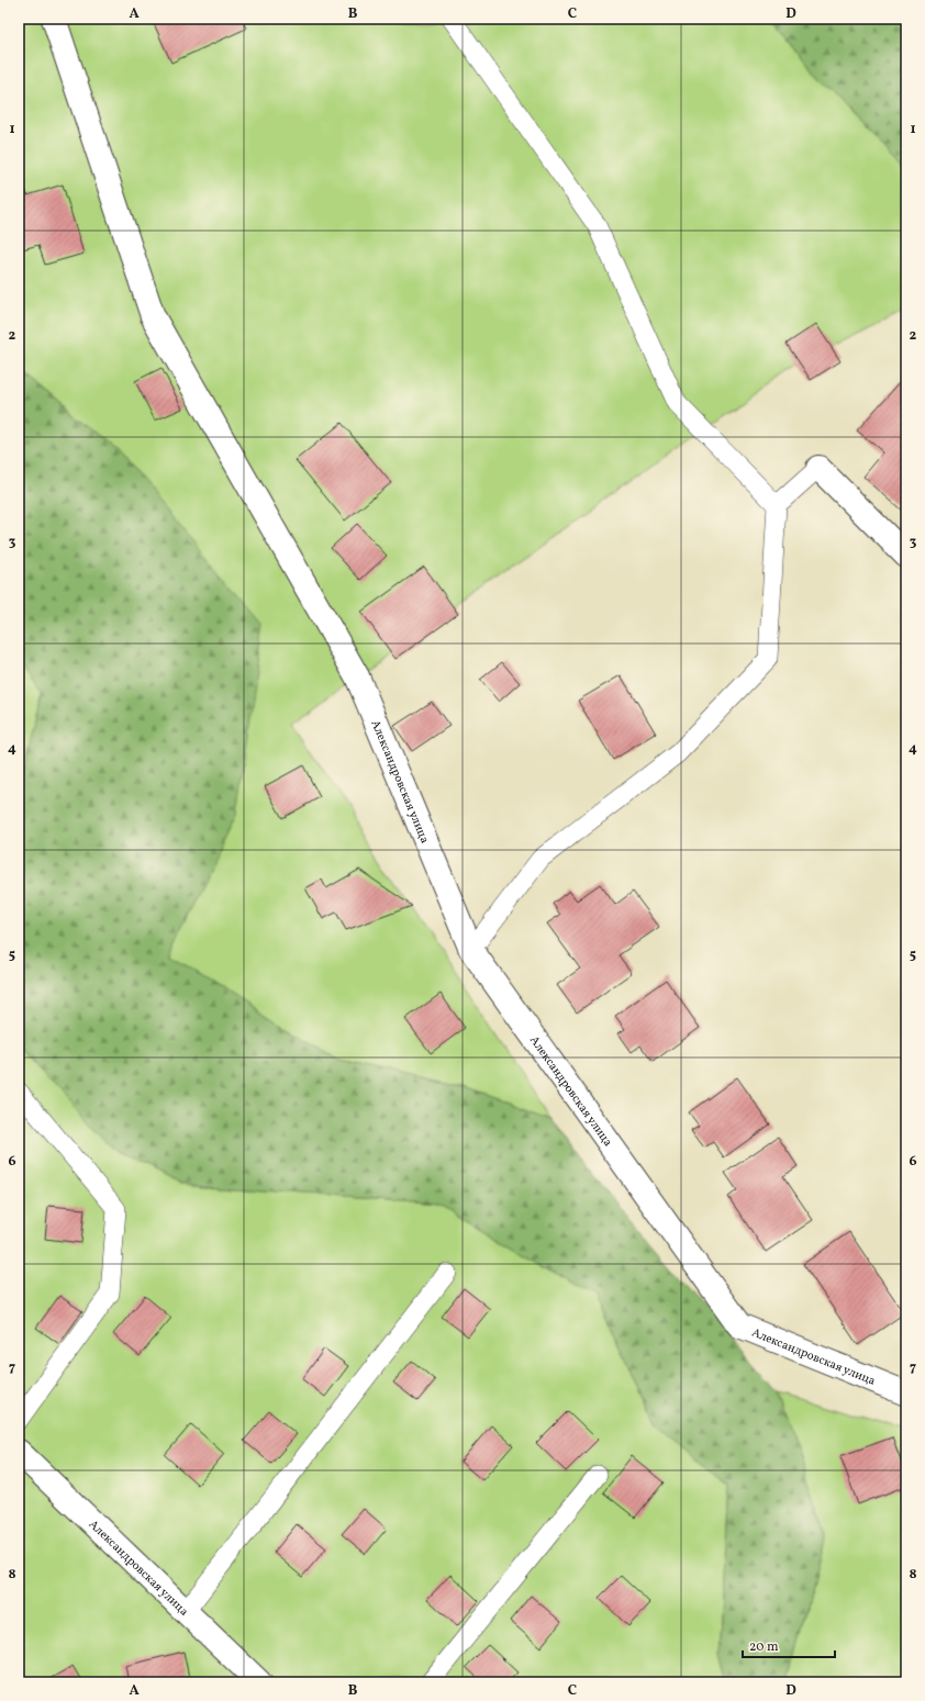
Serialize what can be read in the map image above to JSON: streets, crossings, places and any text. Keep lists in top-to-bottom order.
{
  "streets": {
    "street": ["Александровская улица"]
  },
  "scale_bar": "20 m",
  "grid": {
    "columns": [
      "A",
      "B",
      "C",
      "D"
    ],
    "rows": [
      "1",
      "2",
      "3",
      "4",
      "5",
      "6",
      "7",
      "8"
    ]
  }
}
